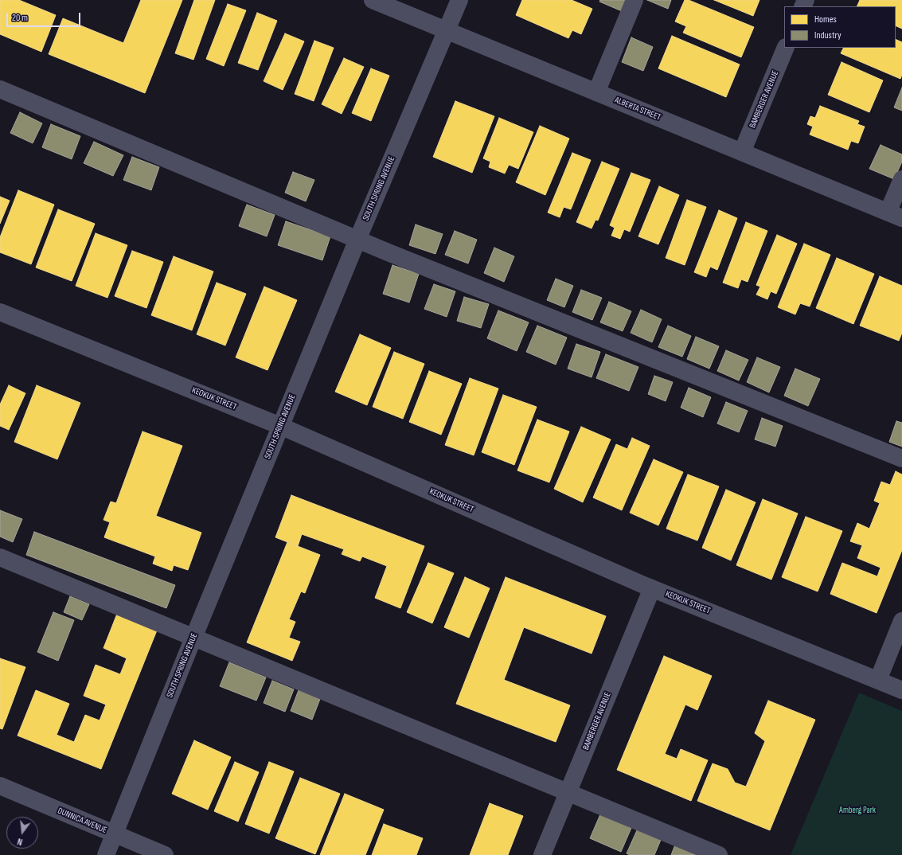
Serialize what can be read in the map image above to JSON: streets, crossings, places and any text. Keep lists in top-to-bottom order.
{
  "streets": {
    "street": [
      "BAMBERGER AVENUE",
      "ALBERTA STREET",
      "SOUTH SPRING AVENUE",
      "KEOKUK STREET",
      "DUNNICA AVENUE"
    ]
  },
  "crossings": [
    ["BAMBERGER AVENUE", "ALBERTA STREET"],
    ["BAMBERGER AVENUE", "KEOKUK STREET"],
    ["ALBERTA STREET", "SOUTH SPRING AVENUE"],
    ["SOUTH SPRING AVENUE", "KEOKUK STREET"],
    ["SOUTH SPRING AVENUE", "DUNNICA AVENUE"]
  ],
  "parks": ["Amberg Park"],
  "legend": ["Homes", "Industry"],
  "scale_bar": "20 m",
  "north": "bottom"
}
